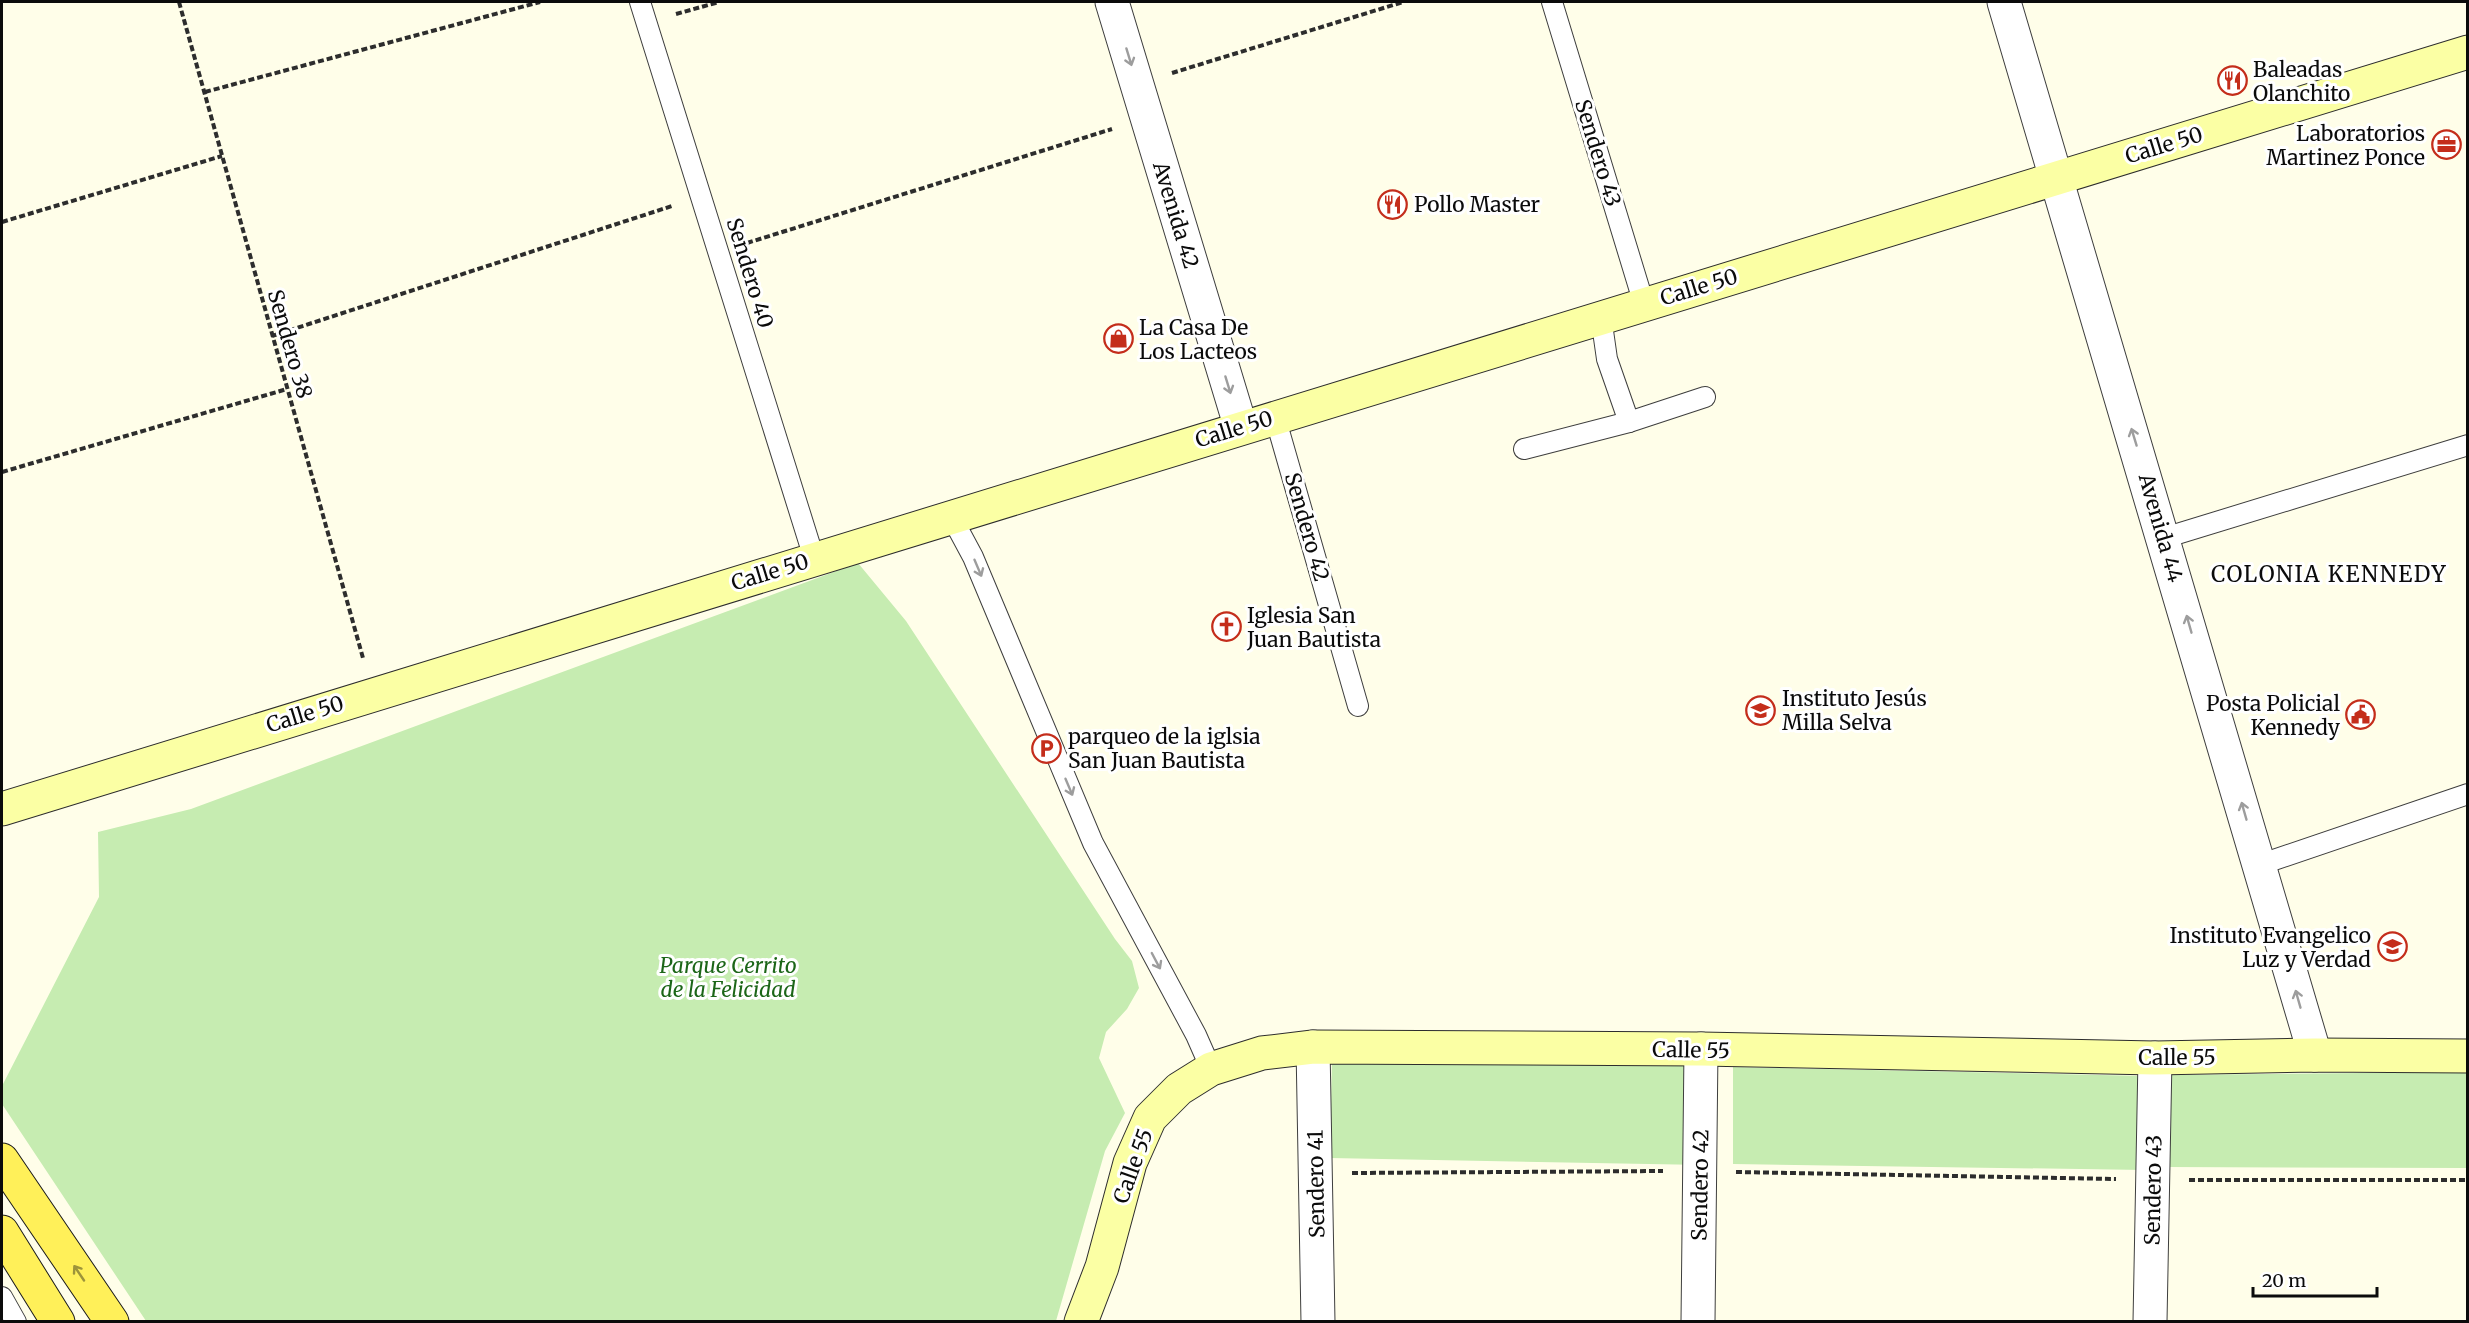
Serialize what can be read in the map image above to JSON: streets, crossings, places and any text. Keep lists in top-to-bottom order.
{
  "streets": {
    "street": [
      "Calle 50",
      "Sendero 43",
      "Avenida 42",
      "Sendero 42",
      "Avenida 44",
      "Calle 55",
      "Sendero 41"
    ],
    "lane": ["Sendero 40"],
    "path": ["Sendero 38"]
  },
  "crossings": [
    ["Calle 50", "Sendero 43"],
    ["Calle 50", "Avenida 42"],
    ["Calle 50", "Sendero 40"],
    ["Calle 50", "Sendero 38"],
    ["Calle 50", "Sendero 42"],
    ["Calle 50", "Avenida 44"],
    ["Sendero 43", "Calle 55"],
    ["Sendero 42", "Calle 55"],
    ["Avenida 44", "Calle 55"],
    ["Calle 55", "Sendero 41"]
  ],
  "one_way": ["Avenida 42", "Avenida 44"],
  "districts": ["COLONIA KENNEDY"],
  "parks": ["Parque Cerrito de la Felicidad"],
  "places": {
    "restaurant": ["Baleadas Olanchito", "Pollo Master"],
    "office": ["Laboratorios Martinez Ponce"],
    "shop": ["La Casa De Los Lacteos"],
    "church": ["Iglesia San Juan Bautista"],
    "school or university": ["Instituto Jesús Milla Selva", "Instituto Evangelico Luz y Verdad"],
    "public building": ["Posta Policial Kennedy"],
    "parking": ["parqueo de la iglsia San Juan Bautista"]
  },
  "scale_bar": "20 m"
}
